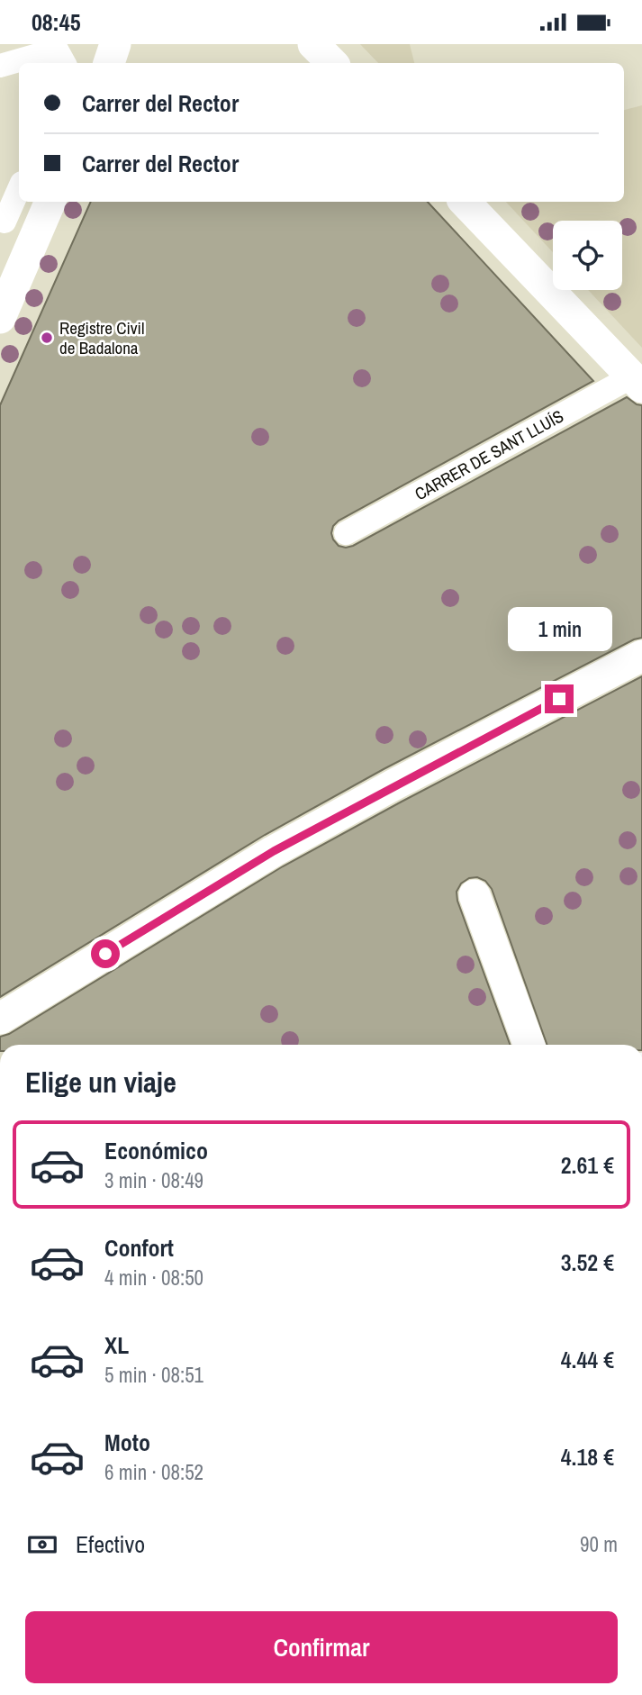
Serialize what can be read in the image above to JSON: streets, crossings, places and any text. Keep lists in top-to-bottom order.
{
  "streets": {
    "street": ["CARRER DE SANT LLUÍS"]
  },
  "places": ["Registre Civil de Badalona"],
  "page": {
    "status": "08:45",
    "banner": ["Carrer del Rector", "Carrer del Rector"],
    "bubble": "1 min",
    "heading": "Elige un viaje",
    "list": [
      {
        "name": "Económico",
        "note": "3 min · 08:49",
        "value": "2.61 €"
      },
      {
        "name": "Confort",
        "note": "4 min · 08:50",
        "value": "3.52 €"
      },
      {
        "name": "XL",
        "note": "5 min · 08:51",
        "value": "4.44 €"
      },
      {
        "name": "Moto",
        "note": "6 min · 08:52",
        "value": "4.18 €"
      }
    ],
    "pay": ["Efectivo", "90 m"],
    "buttons": "Confirmar"
  }
}
